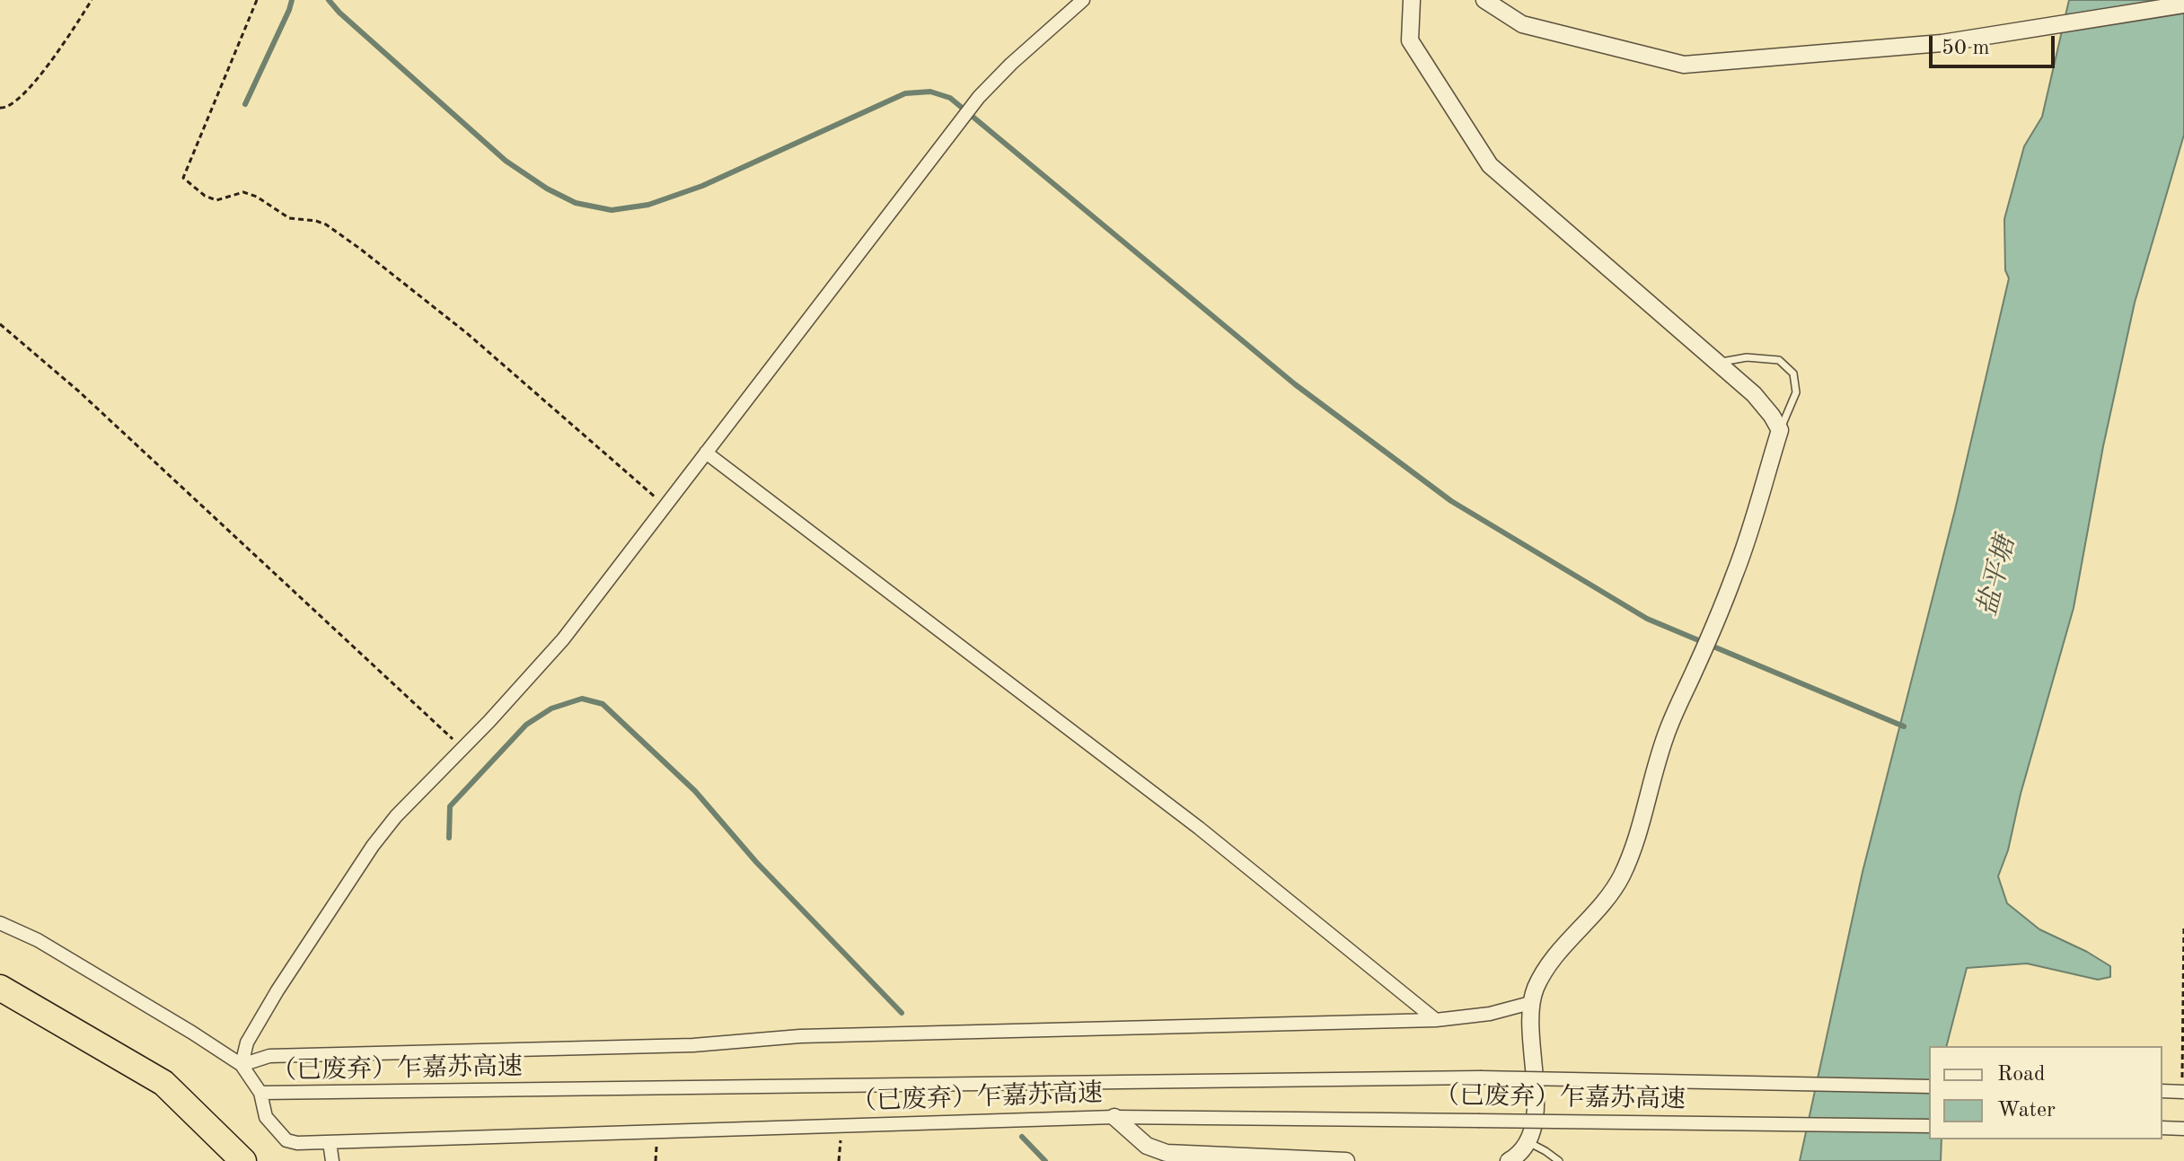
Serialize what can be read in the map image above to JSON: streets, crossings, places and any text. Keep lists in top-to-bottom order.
{
  "streets": {
    "street": ["（已废弃）乍嘉苏高速"]
  },
  "water": ["盐平塘"],
  "legend": ["Road", "Water"],
  "scale_bar": "50 m"
}
